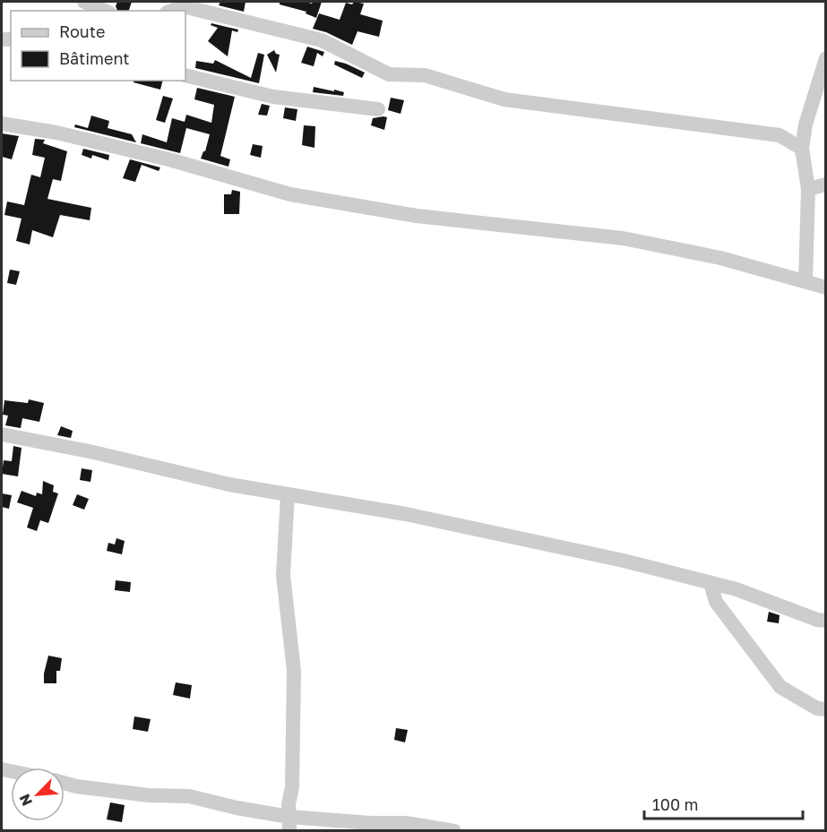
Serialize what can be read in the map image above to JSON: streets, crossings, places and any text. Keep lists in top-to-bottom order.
{
  "legend": ["Route", "Bâtiment"],
  "scale_bar": "100 m",
  "north": "bottom left"
}
